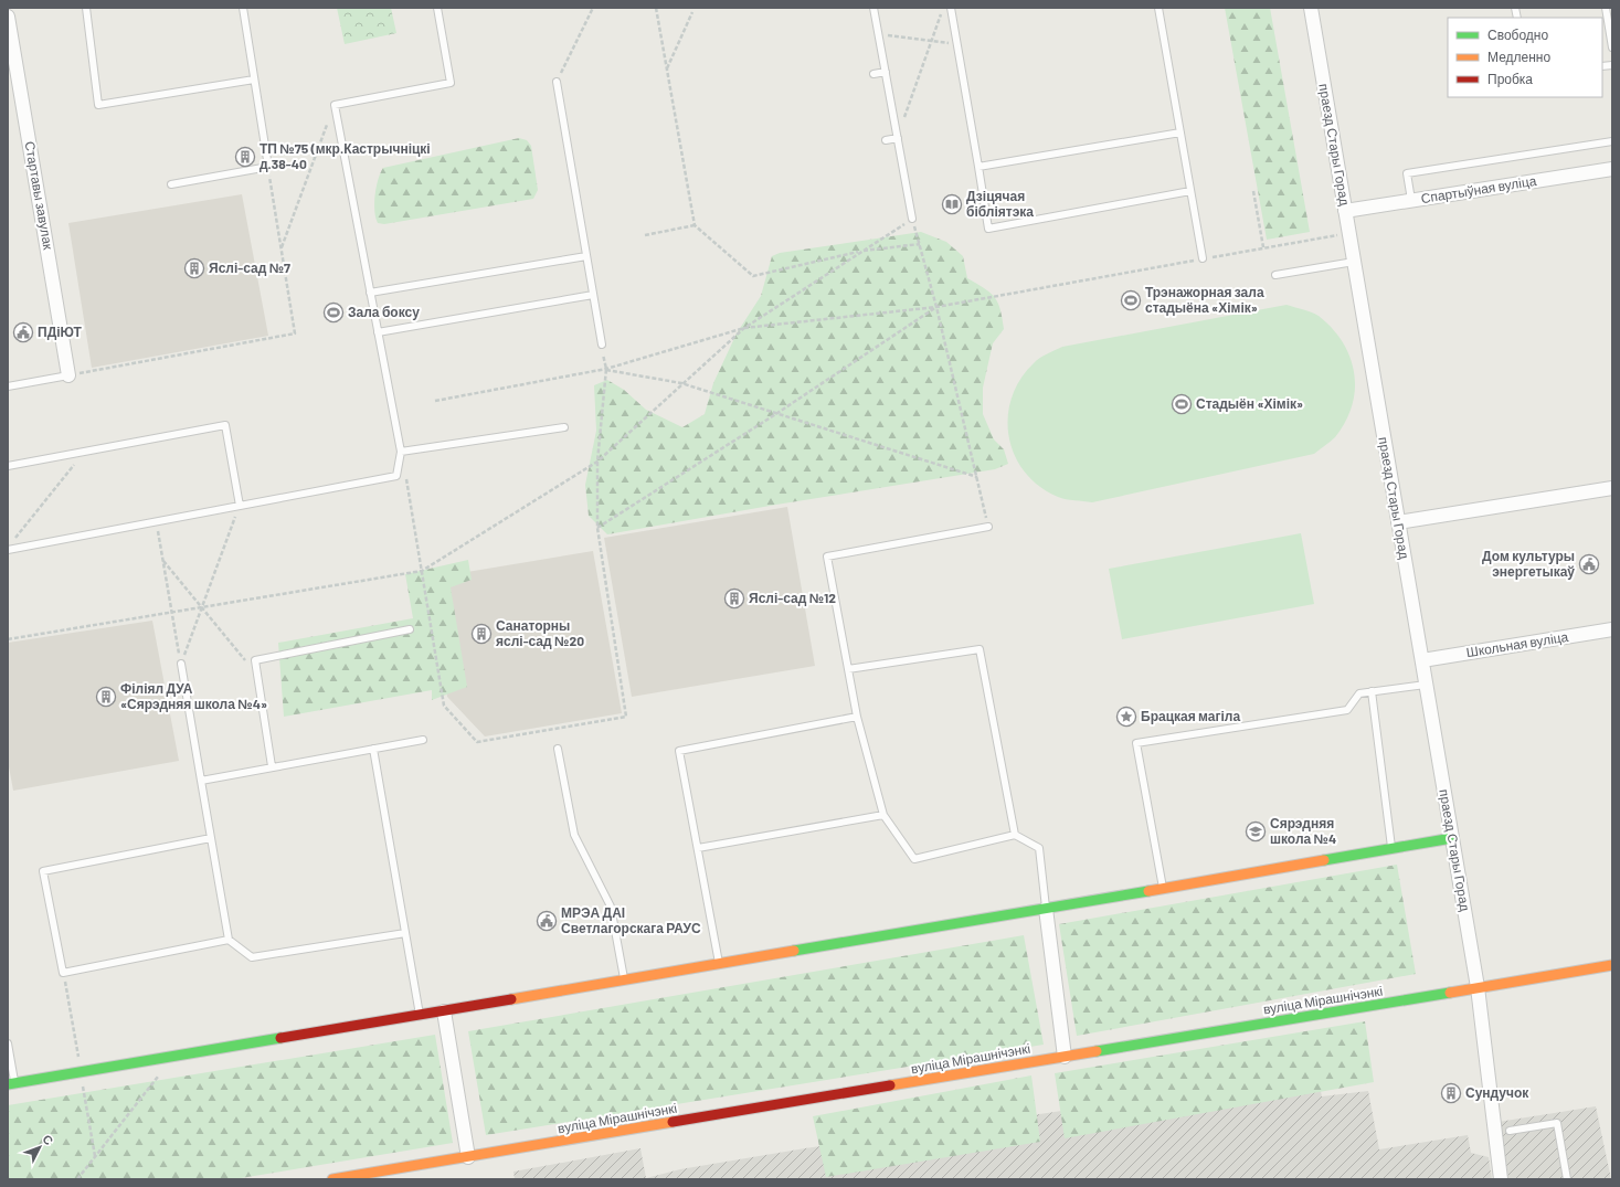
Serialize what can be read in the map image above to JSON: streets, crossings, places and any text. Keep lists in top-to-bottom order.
{
  "streets": {
    "street": [
      "праезд Стары Горад",
      "Спартыўная вуліца",
      "Стартавы завулак",
      "Школьная вуліца",
      "вуліца Мірашнічэнкі"
    ]
  },
  "crossings": [
    ["праезд Стары Горад", "Спартыўная вуліца"],
    ["праезд Стары Горад", "Школьная вуліца"],
    ["праезд Стары Горад", "вуліца Мірашнічэнкі"]
  ],
  "places": {
    "building": [
      "ТП №75 (мкр.Кастрычніцкі д.38-40",
      "Яслі-сад №7",
      "Яслі-сад №12",
      "Санаторны яслі-сад №20",
      "Філіял ДУА «Сярэдняя школа №4»",
      "Сундучок"
    ],
    "library": ["Дзіцячая бібліятэка"],
    "sports": ["Трэнажорная зала стадыёна «Хімік»", "Зала боксу", "Стадыён «Хімік»"],
    "public building": ["ПДіЮТ", "Дом культуры энергетыкаў", "МРЭА ДАІ Светлагорскага РАУС"],
    "place": ["Брацкая магіла"],
    "school or university": ["Сярэдняя школа №4"]
  },
  "legend": ["Свободно", "Медленно", "Пробка"],
  "north": "top right"
}
